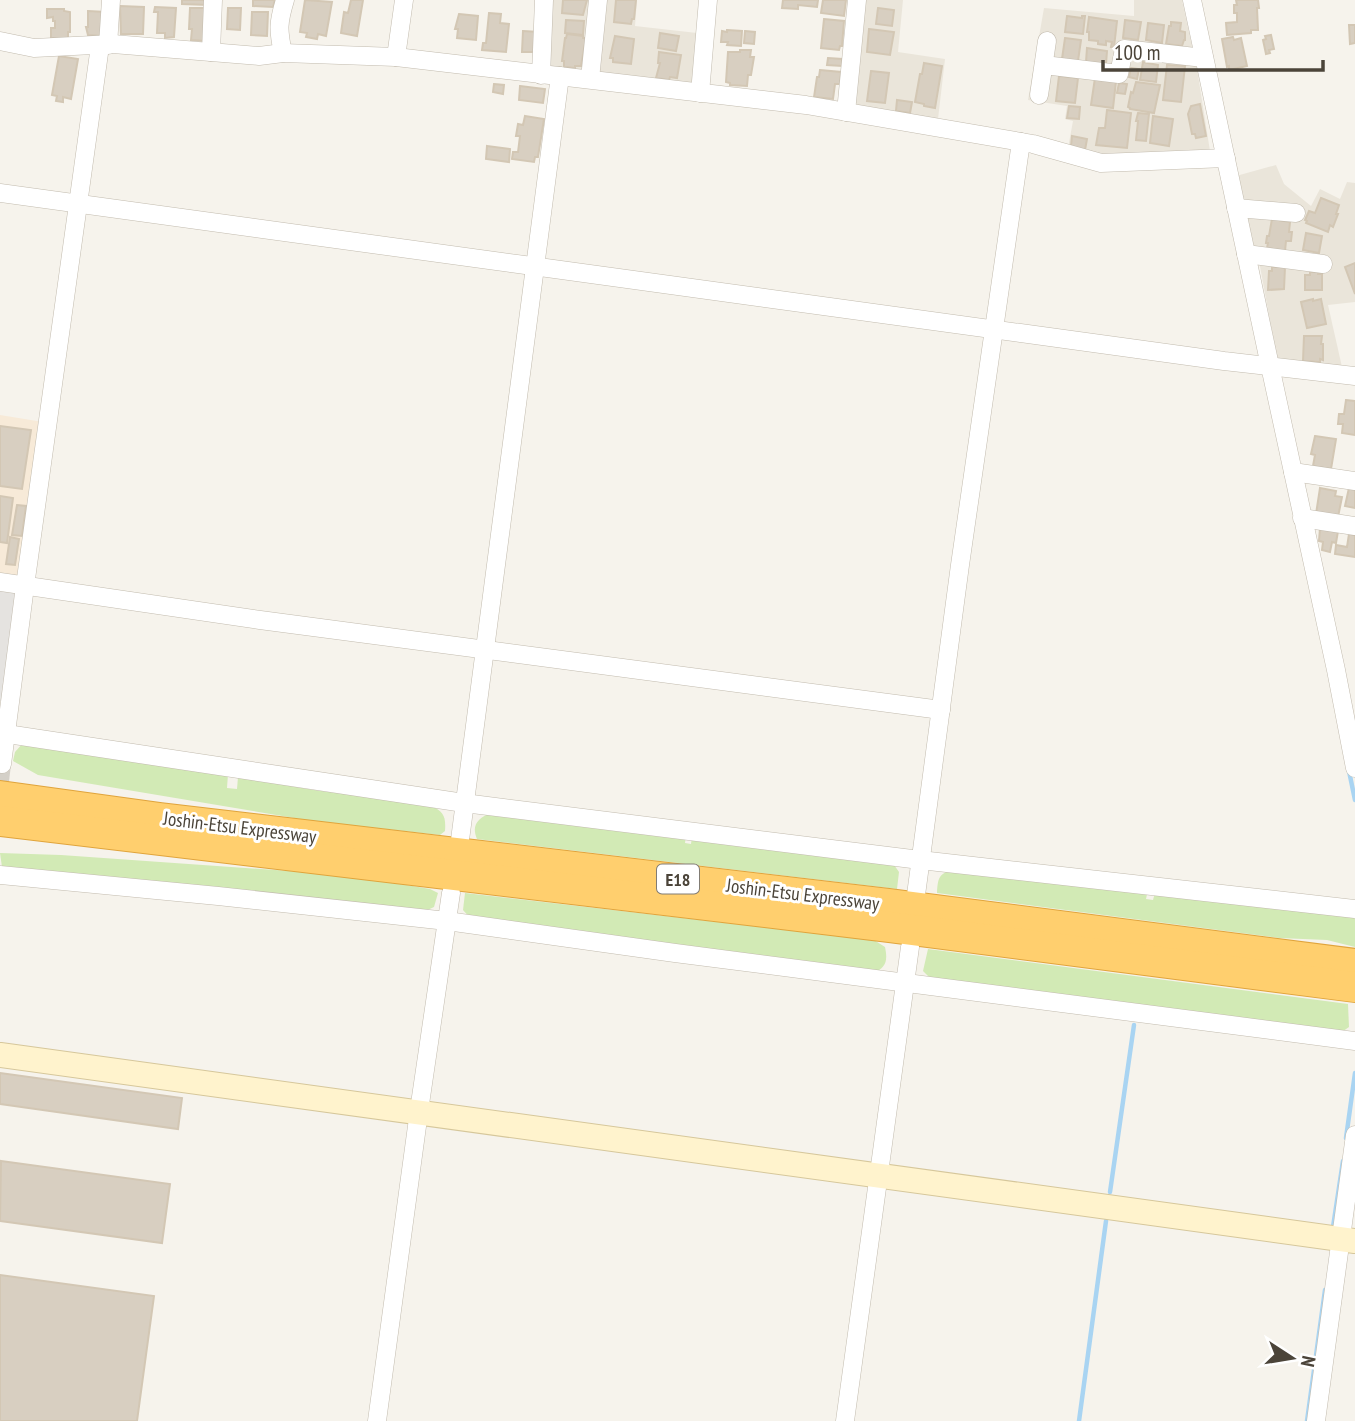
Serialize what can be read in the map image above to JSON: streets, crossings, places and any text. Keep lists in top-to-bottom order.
{
  "streets": {
    "highway": ["Joshin-Etsu Expressway", "E18"]
  },
  "scale_bar": "100 m",
  "north": "right"
}
